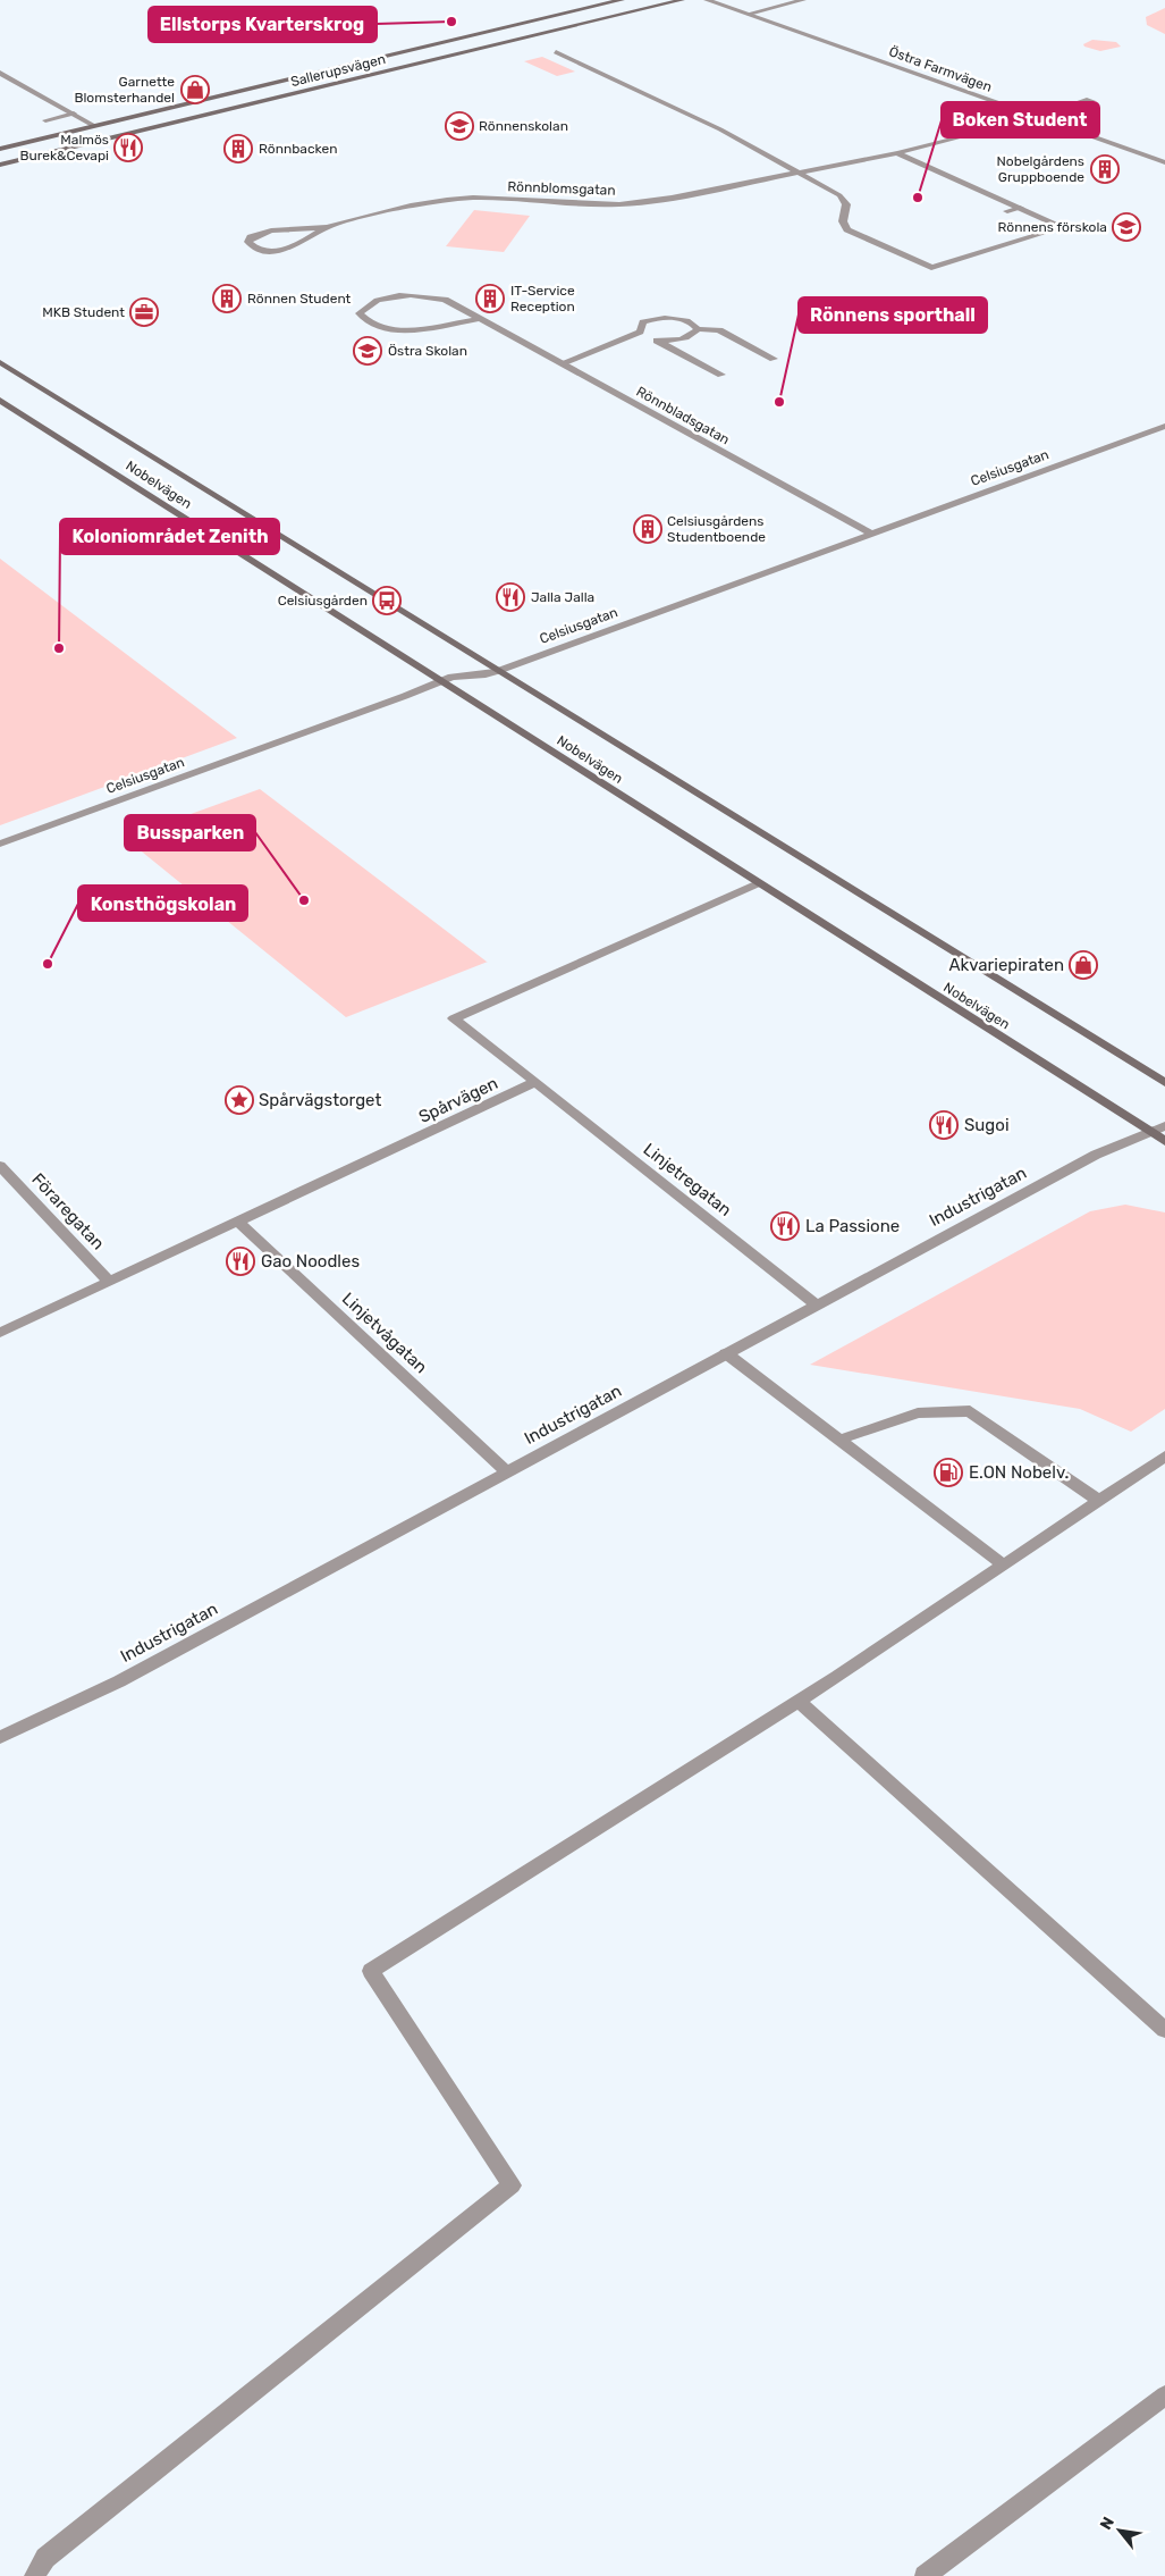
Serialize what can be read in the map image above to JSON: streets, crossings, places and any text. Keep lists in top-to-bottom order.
{
  "streets": {
    "main road": ["Sallerupsvägen", "Nobelvägen"],
    "street": [
      "Östra Farmvägen",
      "Rönnblomsgatan",
      "Rönnbladsgatan",
      "Celsiusgatan",
      "Spårvägen",
      "Linjetregatan",
      "Industrigatan",
      "Föraregatan",
      "Linjetvågatan"
    ]
  },
  "crossings": [
    ["Östra Farmvägen", "Rönnblomsgatan"],
    ["Rönnbladsgatan", "Celsiusgatan"],
    ["Celsiusgatan", "Nobelvägen"],
    ["Nobelvägen", "Spårvägen"],
    ["Nobelvägen", "Industrigatan"],
    ["Spårvägen", "Linjetregatan"],
    ["Spårvägen", "Föraregatan"],
    ["Spårvägen", "Linjetvågatan"],
    ["Linjetregatan", "Industrigatan"],
    ["Industrigatan", "Linjetvågatan"]
  ],
  "places": {
    "other": [
      "Ellstorps Kvarterskrog",
      "Boken Student",
      "Rönnens sporthall",
      "Koloniområdet Zenith",
      "Bussparken",
      "Konsthögskolan"
    ],
    "shop": ["Garnette Blomsterhandel", "Akvariepiraten"],
    "school or university": ["Rönnenskolan", "Rönnens förskola", "Östra Skolan"],
    "restaurant": [
      "Malmös Burek&Cevapi",
      "Jalla Jalla",
      "Sugoi",
      "La Passione",
      "Gao Noodles"
    ],
    "building": [
      "Rönnbacken",
      "Nobelgårdens Gruppboende",
      "Rönnen Student",
      "IT-Service Reception",
      "Celsiusgårdens Studentboende"
    ],
    "office": ["MKB Student"],
    "bus stop": ["Celsiusgården"],
    "place": ["Spårvägstorget"],
    "fuel station": ["E.ON Nobelv."]
  },
  "north": "top left"
}
